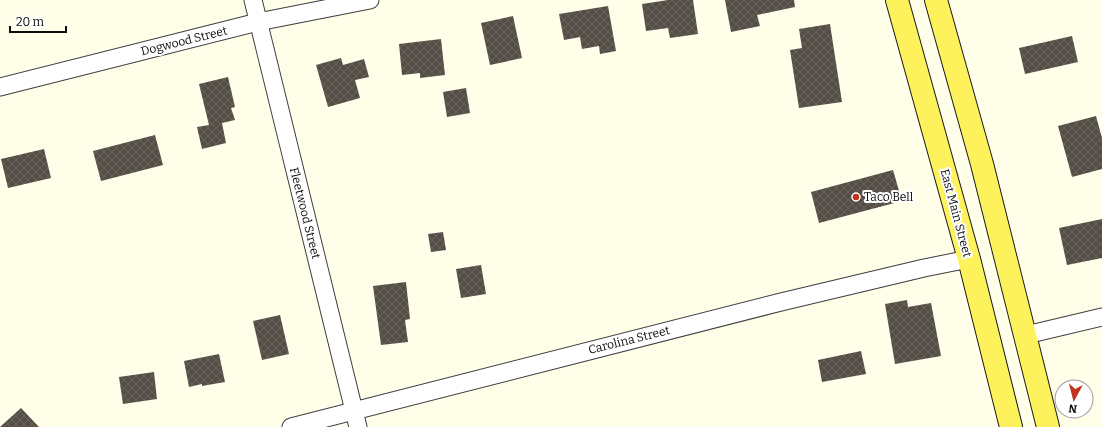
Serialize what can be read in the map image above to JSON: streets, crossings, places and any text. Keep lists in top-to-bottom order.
{
  "streets": {
    "main road": ["East Main Street"],
    "street": ["Dogwood Street", "Fleetwood Street", "Carolina Street"]
  },
  "crossings": [
    ["Dogwood Street", "Fleetwood Street"],
    ["Fleetwood Street", "Carolina Street"],
    ["East Main Street", "Carolina Street"]
  ],
  "places": ["Taco Bell"],
  "scale_bar": "20 m",
  "north": "bottom"
}
